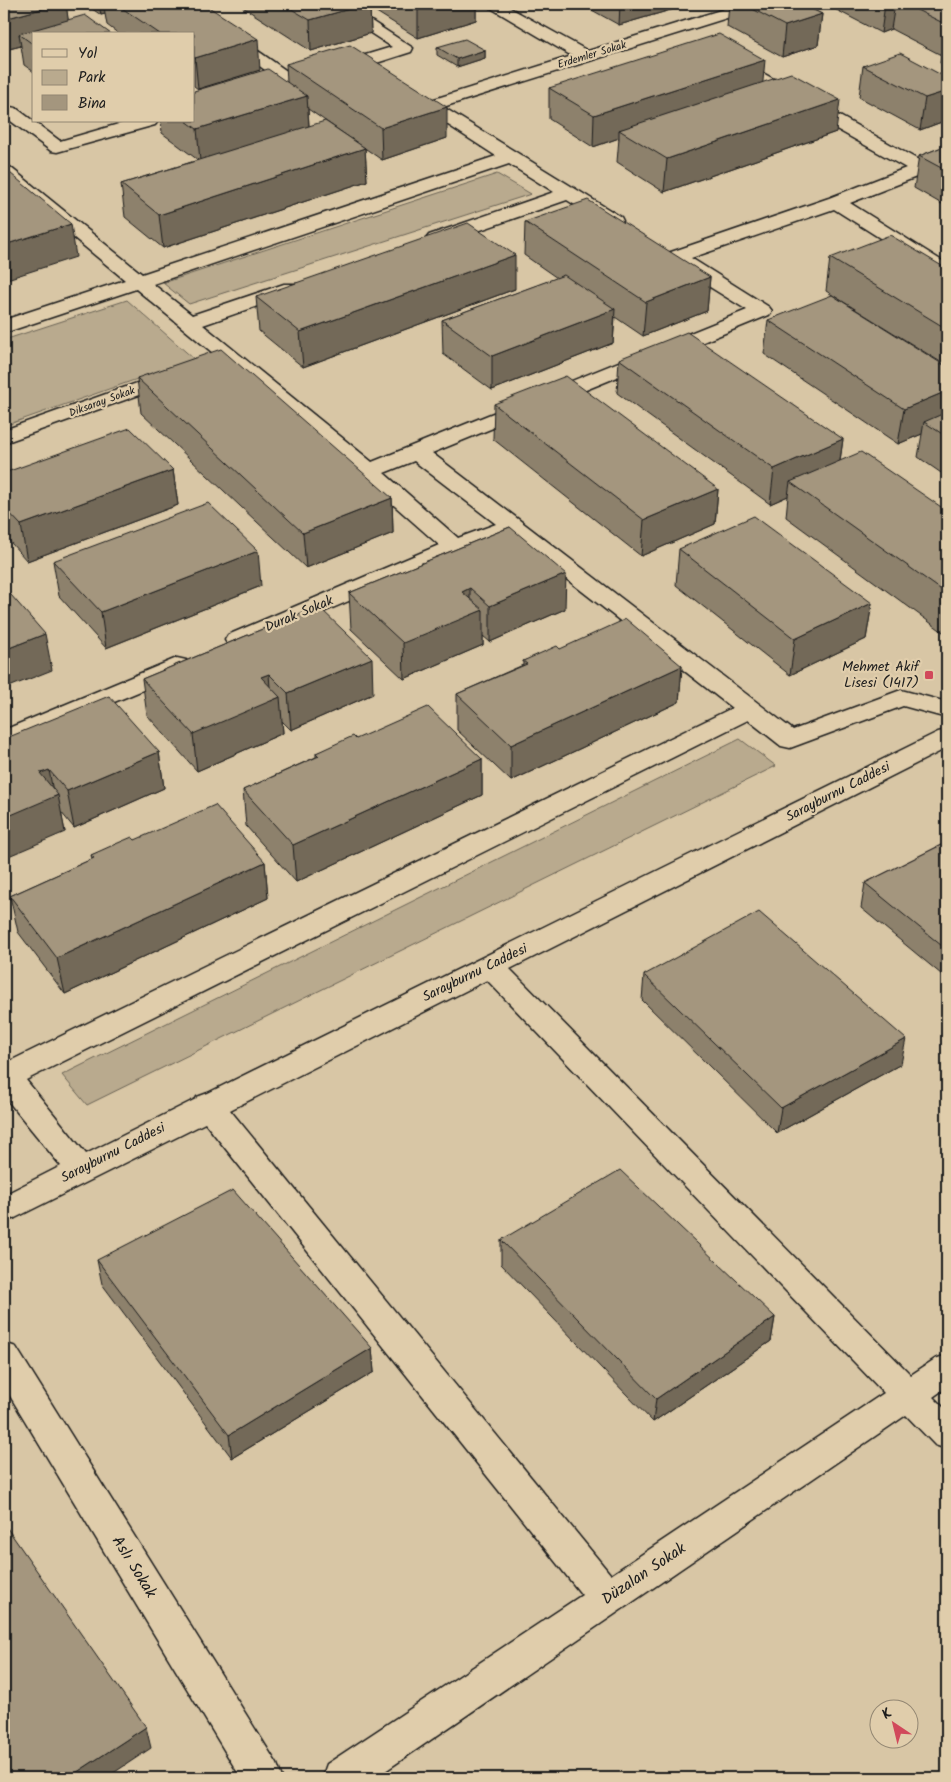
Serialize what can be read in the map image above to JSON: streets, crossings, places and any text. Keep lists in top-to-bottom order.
{
  "streets": {
    "street": [
      "Erdemler Sokak",
      "Diksaray Sokak",
      "Durak Sokak",
      "Sarayburnu Caddesi",
      "Aslı Sokak",
      "Düzalan Sokak"
    ]
  },
  "places": {
    "transit": ["Mehmet Akif Lisesi (1417)"]
  },
  "legend": ["Yol", "Park", "Bina"],
  "north": "top left"
}
